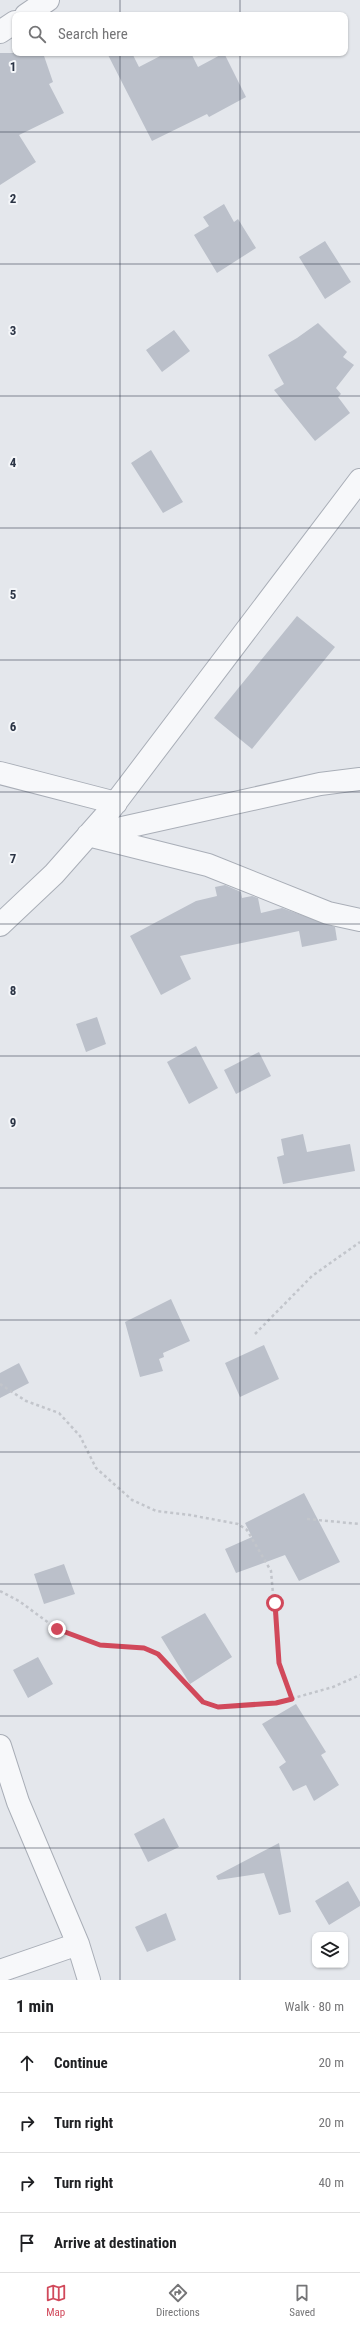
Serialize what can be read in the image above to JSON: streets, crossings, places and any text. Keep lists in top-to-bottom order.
{
  "page": {
    "search": "Search here",
    "heading": ["1 min", "Walk · 80 m"],
    "list": [
      ["Continue", "20 m"],
      ["Turn right", "20 m"],
      ["Turn right", "40 m"],
      "Arrive at destination"
    ],
    "nav": ["Map", "Directions", "Saved"]
  },
  "grid": {
    "rows": [
      "1",
      "2",
      "3",
      "4",
      "5",
      "6",
      "7",
      "8",
      "9"
    ]
  }
}
